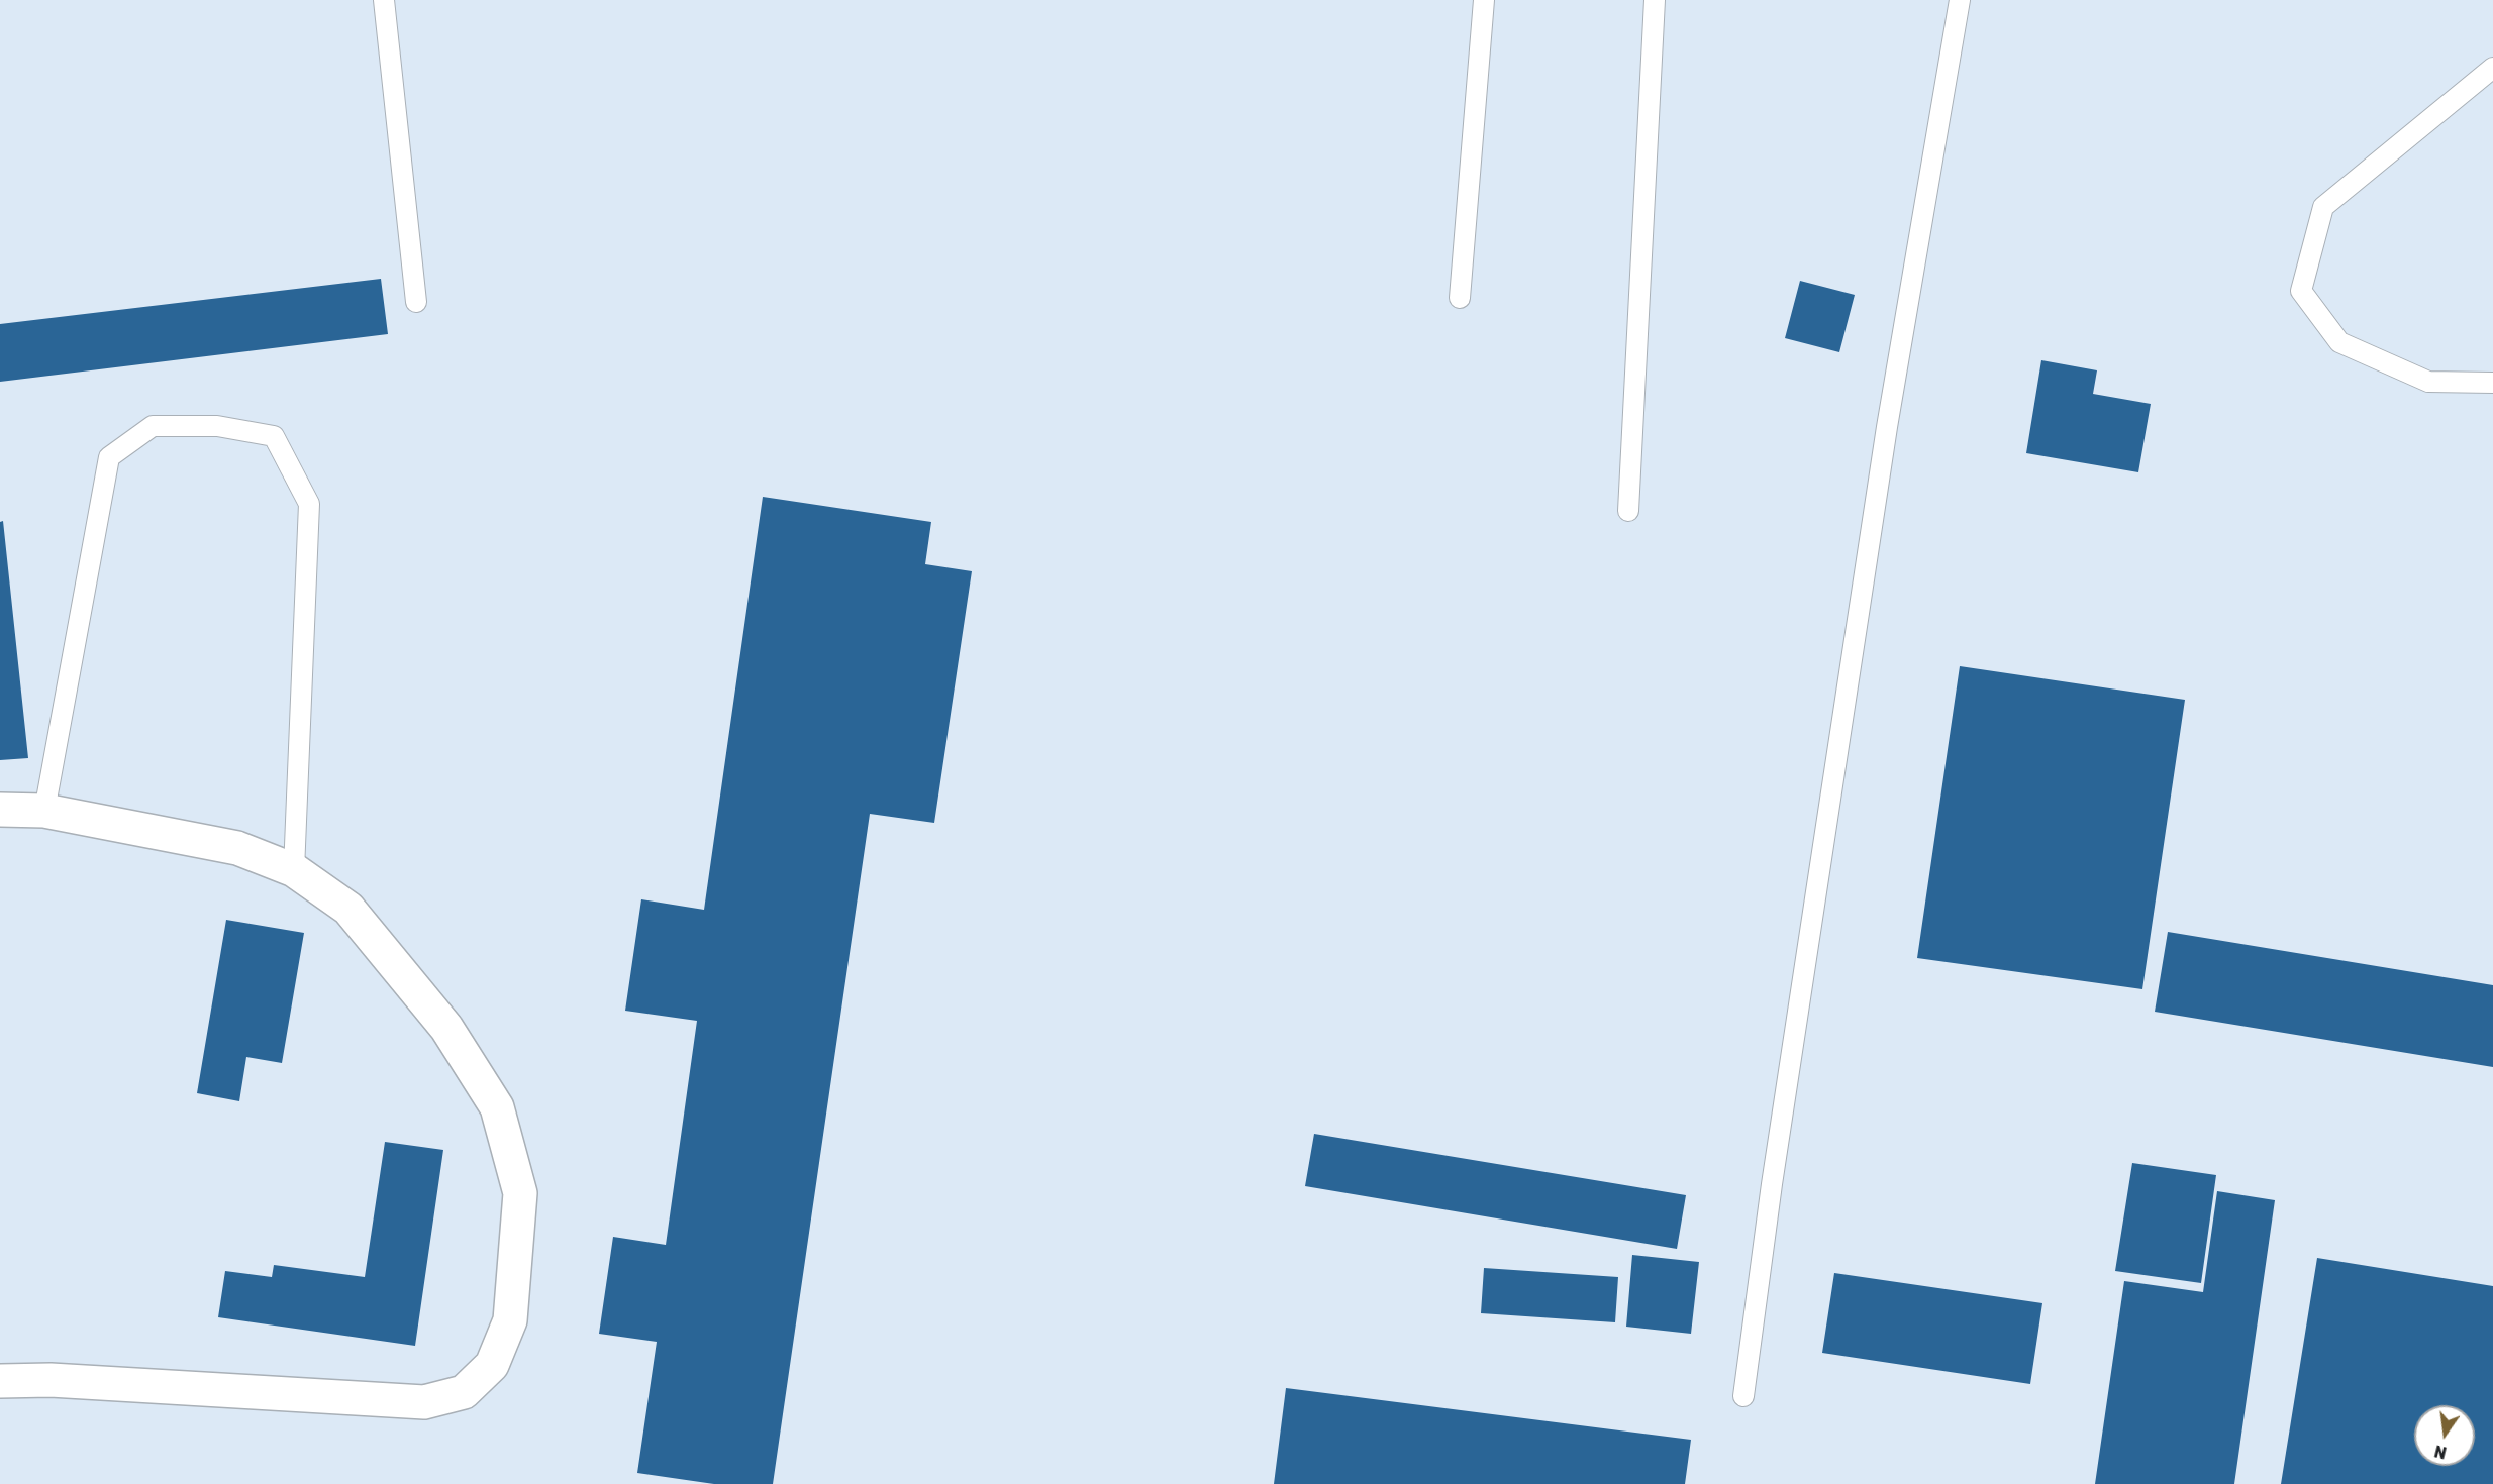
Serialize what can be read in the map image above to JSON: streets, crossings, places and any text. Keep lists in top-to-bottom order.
{
  "north": "bottom"
}
